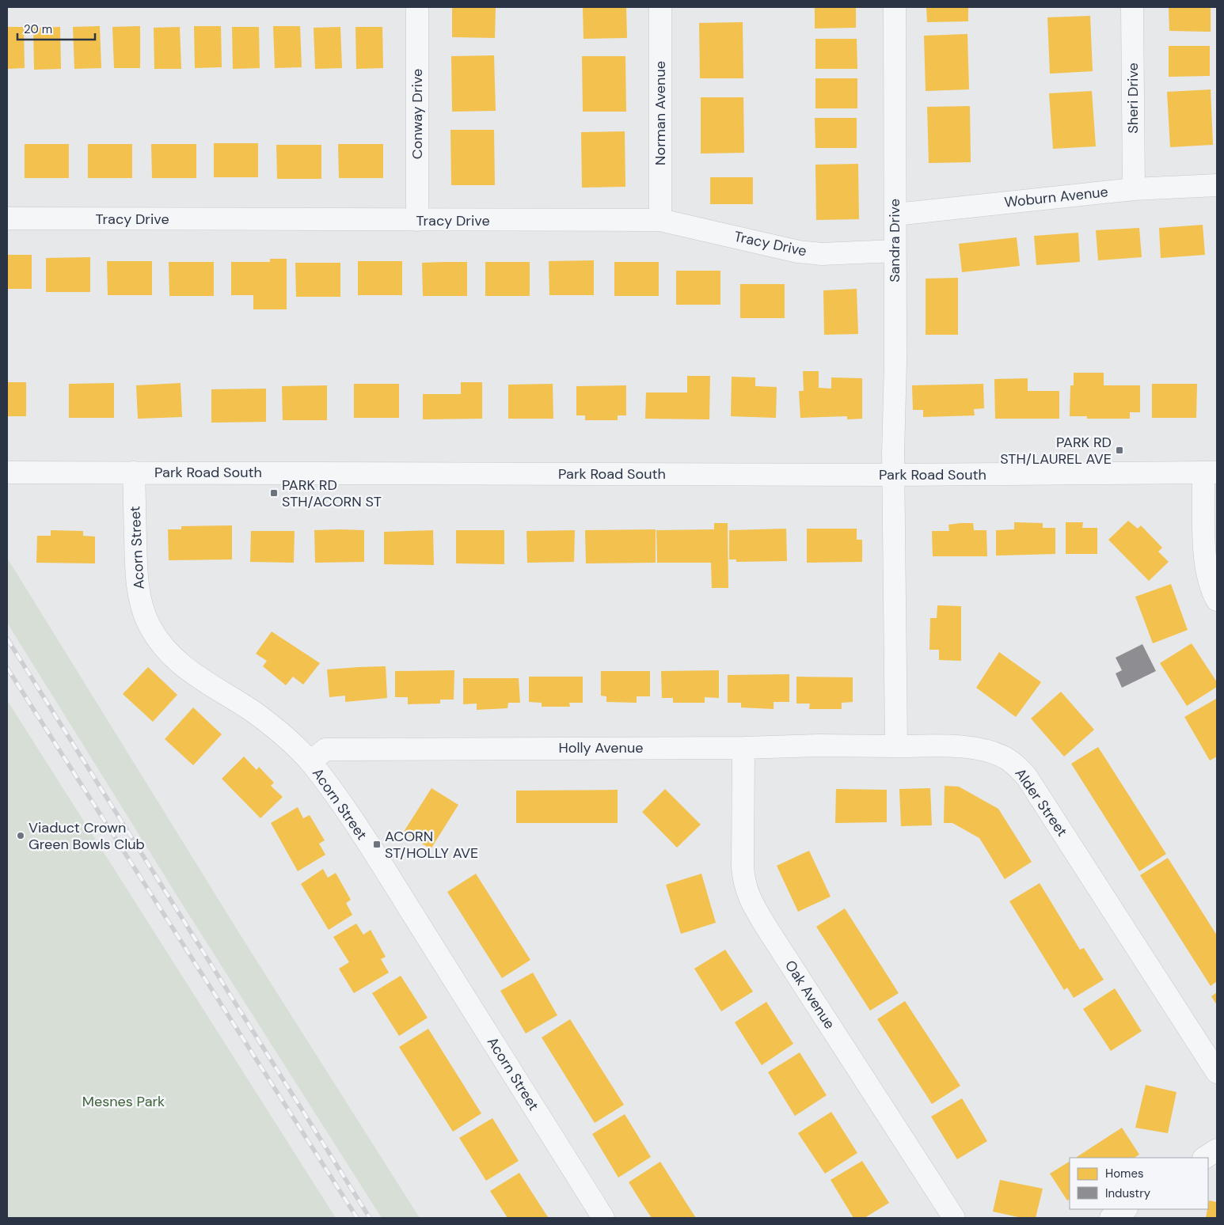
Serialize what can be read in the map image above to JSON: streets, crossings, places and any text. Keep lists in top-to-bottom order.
{
  "streets": {
    "street": [
      "Sheri Drive",
      "Norman Avenue",
      "Conway Drive",
      "Woburn Avenue",
      "Tracy Drive",
      "Sandra Drive",
      "Park Road South",
      "Acorn Street",
      "Holly Avenue",
      "Alder Street",
      "Oak Avenue"
    ]
  },
  "crossings": [
    ["Sheri Drive", "Woburn Avenue"],
    ["Norman Avenue", "Tracy Drive"],
    ["Conway Drive", "Tracy Drive"],
    ["Woburn Avenue", "Sandra Drive"],
    ["Tracy Drive", "Sandra Drive"],
    ["Sandra Drive", "Park Road South"],
    ["Park Road South", "Acorn Street"],
    ["Acorn Street", "Holly Avenue"],
    ["Holly Avenue", "Alder Street"],
    ["Holly Avenue", "Oak Avenue"]
  ],
  "parks": ["Mesnes Park"],
  "places": {
    "transit": ["PARK RD STH/LAUREL AVE", "PARK RD STH/ACORN ST", "ACORN ST/HOLLY AVE"],
    "other": ["Viaduct Crown Green Bowls Club"]
  },
  "legend": ["Homes", "Industry"],
  "scale_bar": "20 m"
}
